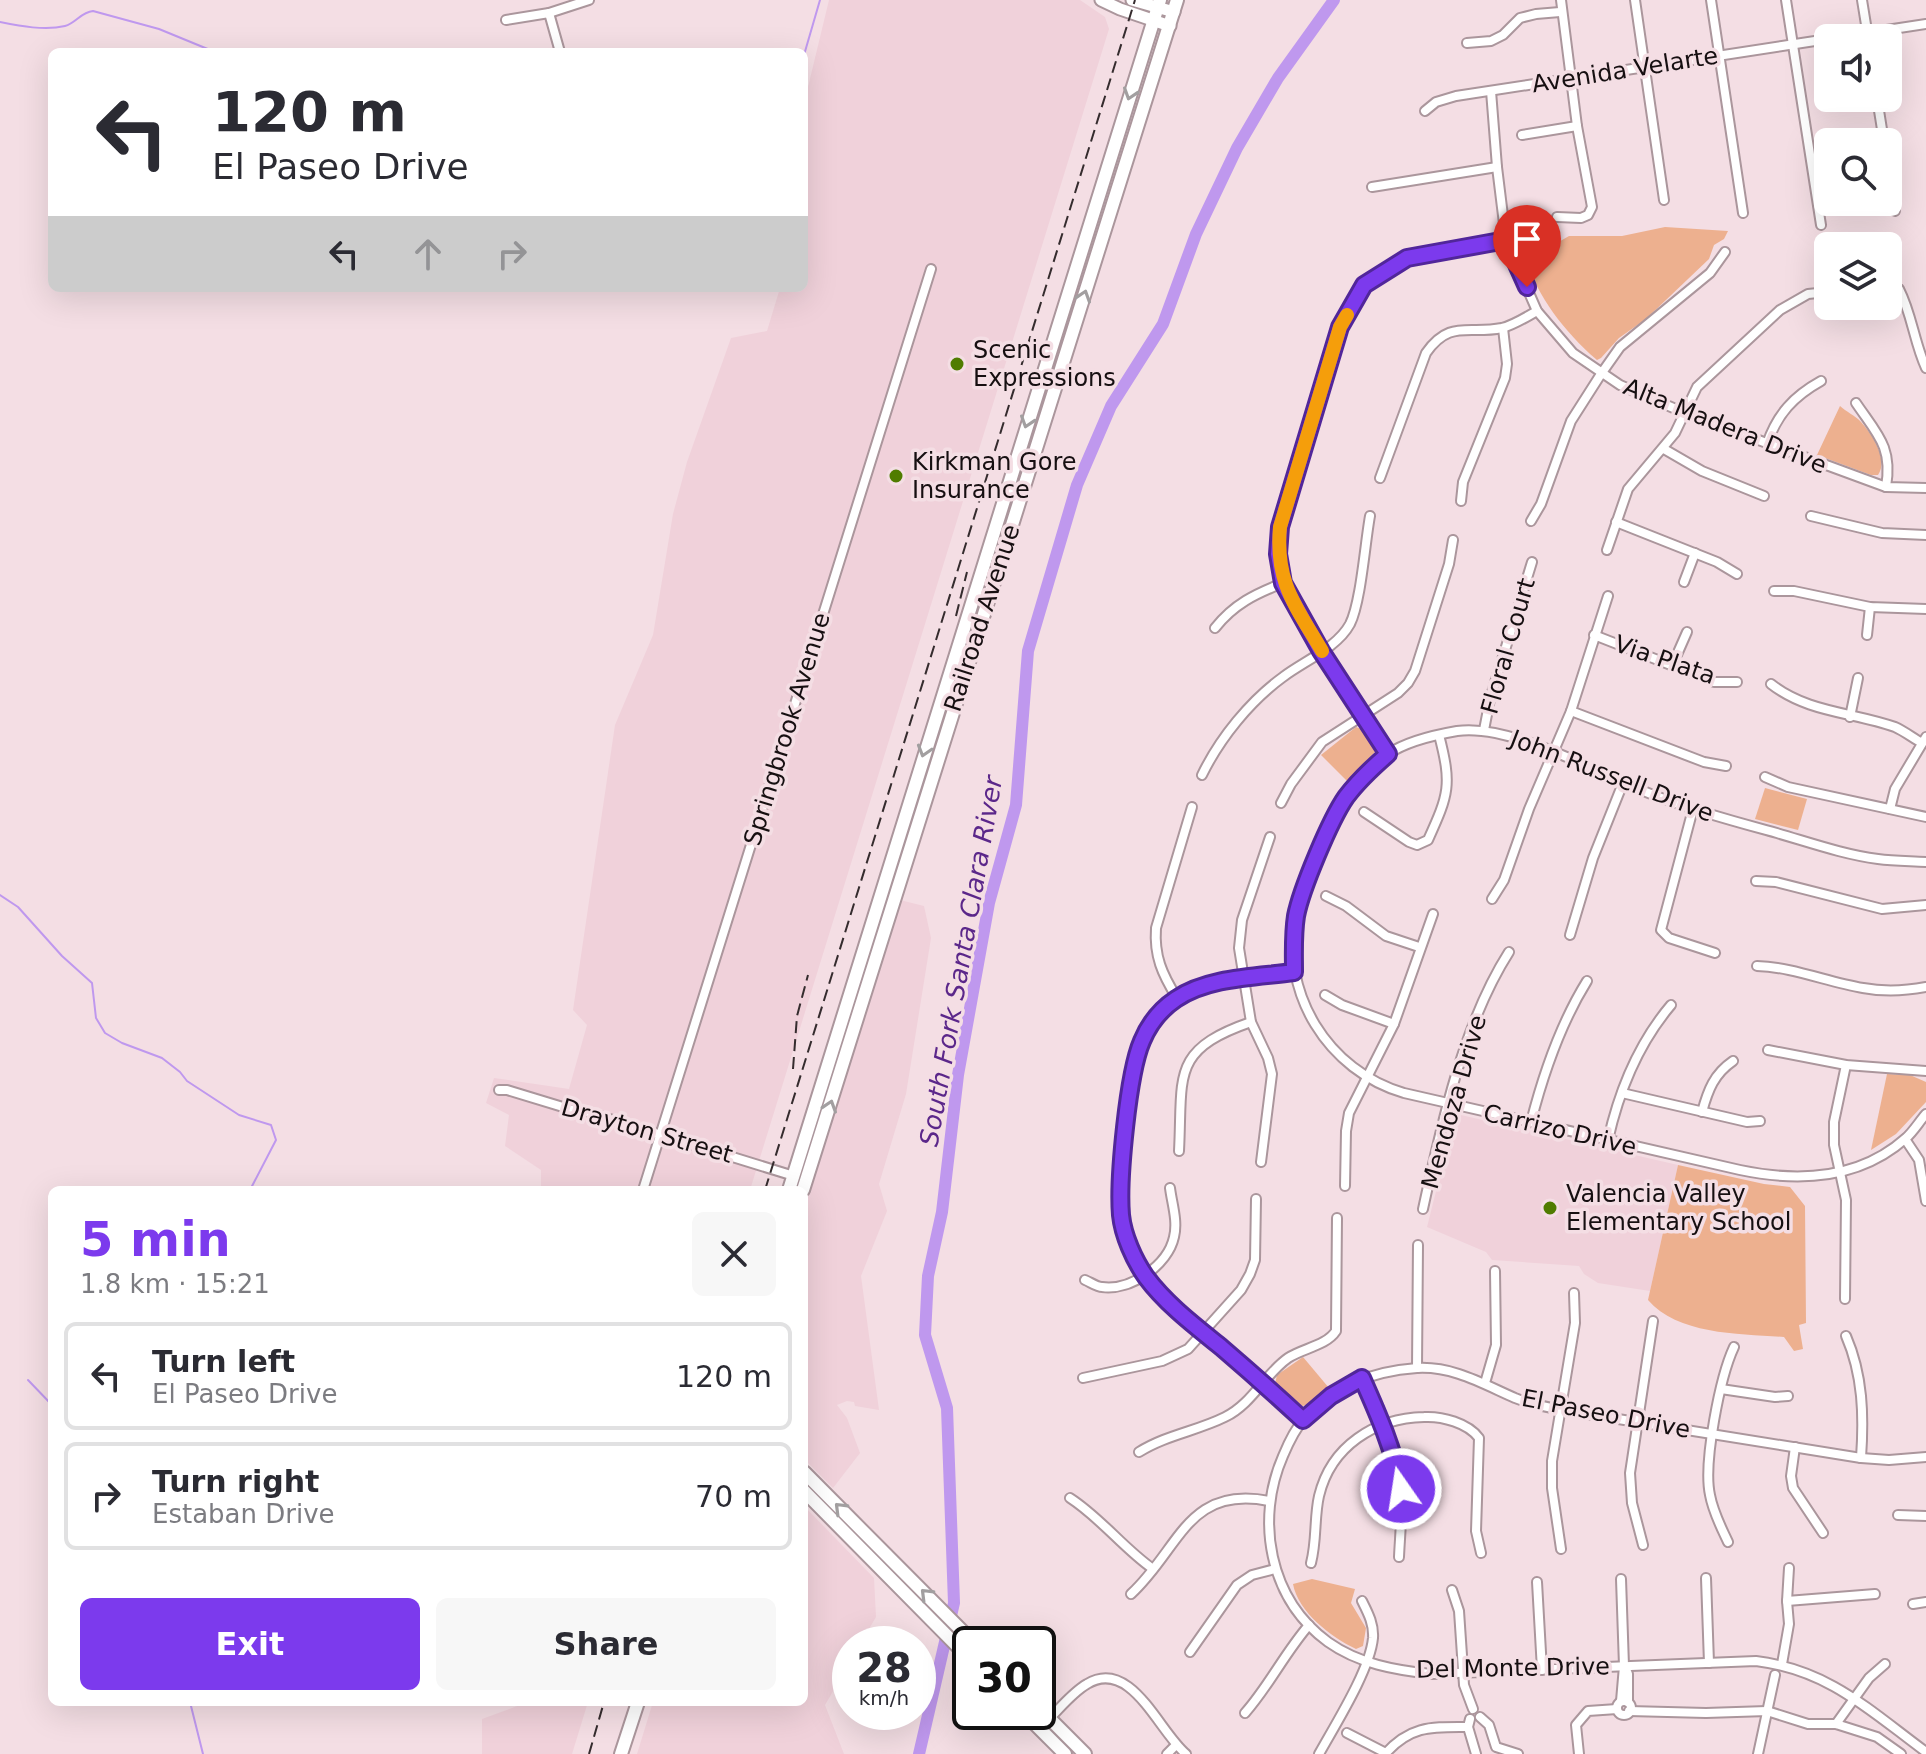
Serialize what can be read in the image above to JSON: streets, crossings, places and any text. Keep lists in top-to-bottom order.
{
  "streets": {
    "main road": ["Railroad Avenue"],
    "street": [
      "Avenida Velarte",
      "Alta Madera Drive",
      "Floral Court",
      "Via Plata",
      "Springbrook Avenue",
      "John Russell Drive",
      "Mendoza Drive",
      "Carrizo Drive",
      "Drayton Street",
      "El Paseo Drive",
      "Del Monte Drive"
    ]
  },
  "crossings": [
    ["Avenida Velarte", "Alta Madera Drive"],
    ["Railroad Avenue", "Drayton Street"],
    ["Floral Court", "John Russell Drive"],
    ["Springbrook Avenue", "Drayton Street"],
    ["John Russell Drive", "Carrizo Drive"],
    ["Mendoza Drive", "Carrizo Drive"],
    ["El Paseo Drive", "Del Monte Drive"]
  ],
  "water": ["South Fork Santa Clara River"],
  "places": ["Scenic Expressions", "Kirkman Gore Insurance", "Valencia Valley Elementary School"],
  "page": {
    "turn": ["120 m", "El Paseo Drive"],
    "heading": ["5 min", "1.8 km · 15:21"],
    "list": [
      {
        "name": "Turn left",
        "note": "El Paseo Drive",
        "value": "120 m"
      },
      {
        "name": "Turn right",
        "note": "Estaban Drive",
        "value": "70 m"
      }
    ],
    "buttons": ["Exit", "Share"],
    "speed": "28 km/h",
    "limit": "30"
  }
}
